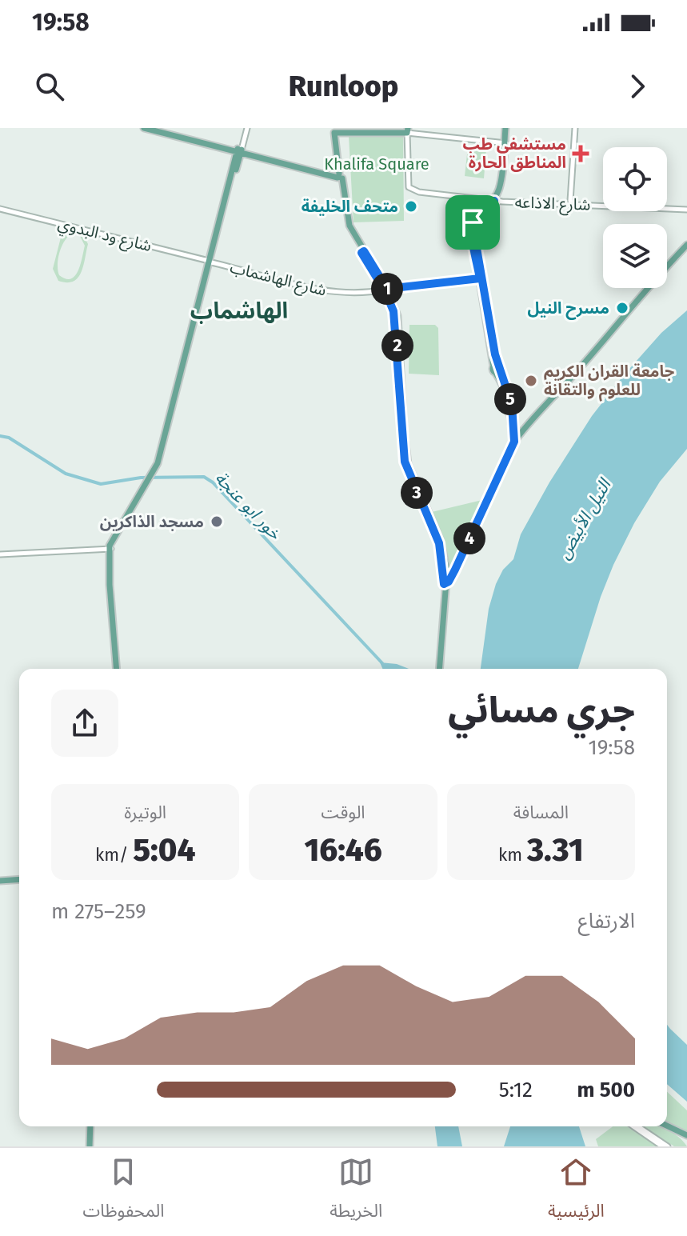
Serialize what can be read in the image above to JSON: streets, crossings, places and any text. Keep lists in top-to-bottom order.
{
  "streets": {
    "street": ["شارع الاذاعه", "شارع ود البدوي", "شارع الهاشماب"]
  },
  "crossings": [
    ["شارع ود البدوي", "شارع الهاشماب"]
  ],
  "districts": ["الهاشماب"],
  "water": ["خور ابو عنجة", "النيل الأبيض"],
  "parks": ["Khalifa Square"],
  "places": {
    "health": ["مستشفى طب المناطق الحارة"],
    "other": [
      "متحف الخليفة",
      "مسرح النيل",
      "جامعة القران الكريم للعلوم والتقانة",
      "مسجد الذاكرين"
    ]
  },
  "page": {
    "status": "19:58",
    "header": "Runloop",
    "pins": [
      "1",
      "2",
      "5",
      "3",
      "4"
    ],
    "heading": ["جري مسائي", "19:58"],
    "stats": [
      ["المسافة", "3.31 km"],
      ["الوقت", "16:46"],
      ["الوتيرة", "5:04 /km"]
    ],
    "chart": ["الارتفاع", "259–275 m"],
    "list": [
      {
        "name": "500 m",
        "note": "5:12"
      }
    ],
    "tabs": ["الرئيسية", "الخريطة", "المحفوظات"]
  }
}
